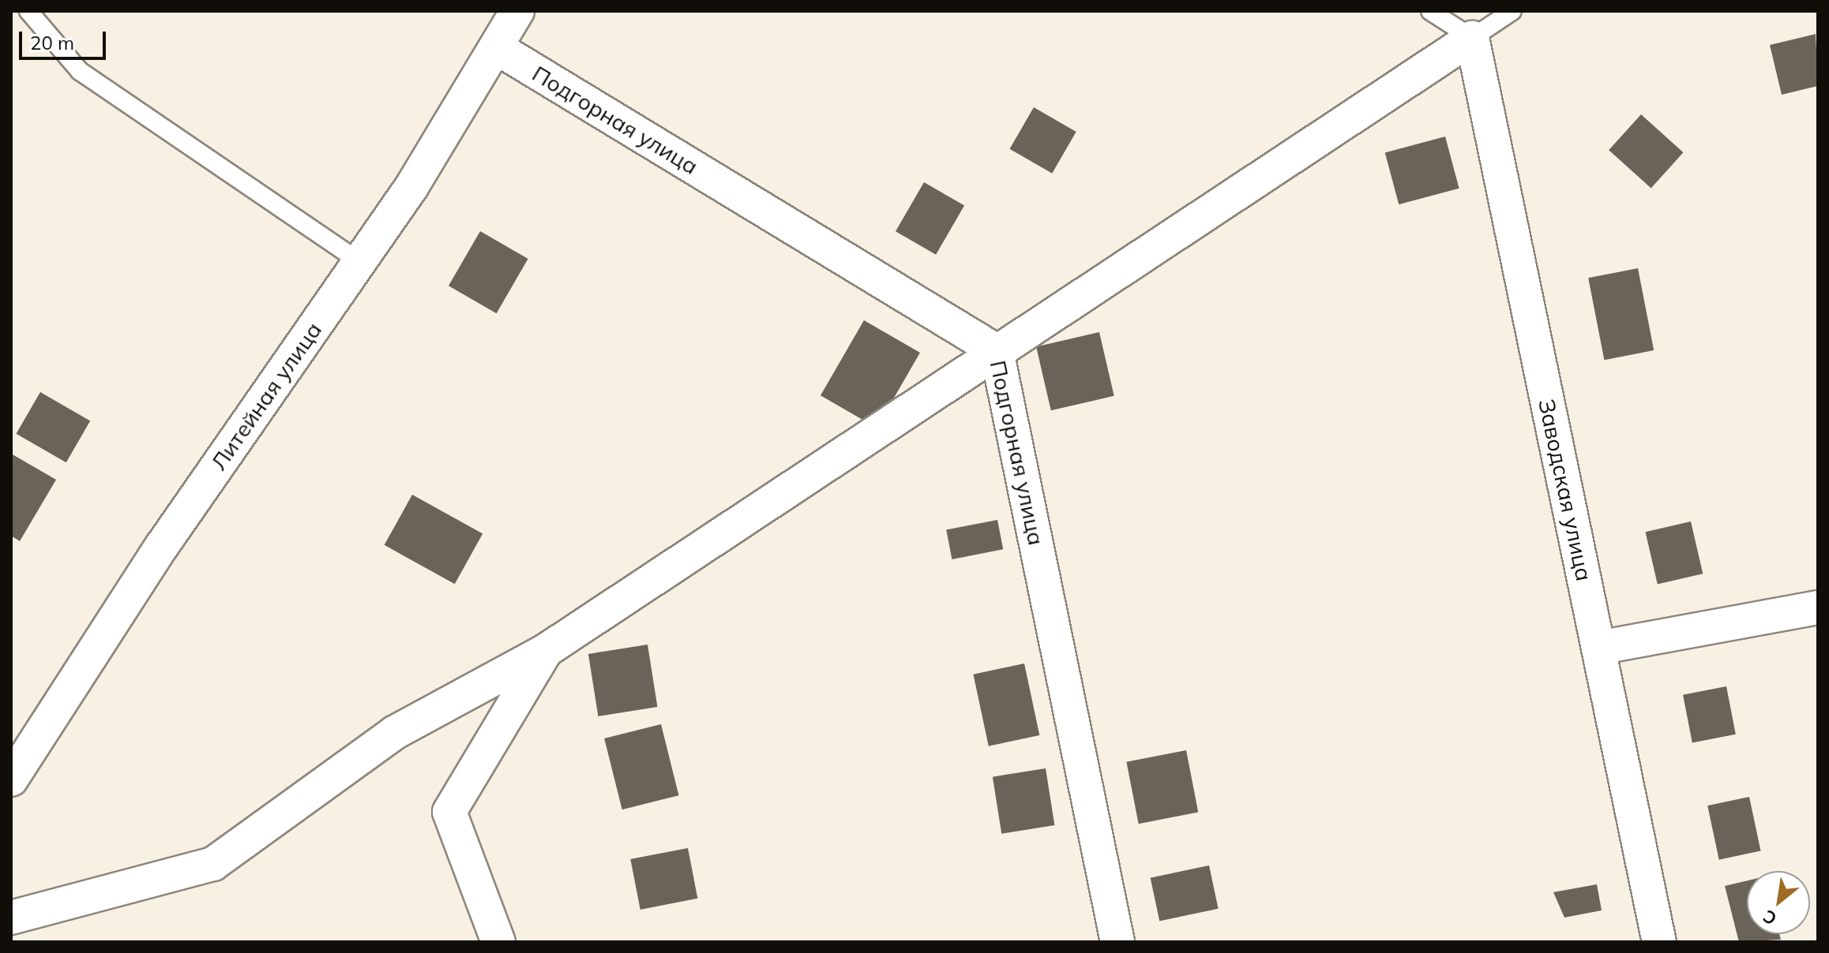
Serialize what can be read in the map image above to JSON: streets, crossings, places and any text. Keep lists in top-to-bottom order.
{
  "streets": {
    "street": ["Подгорная улица", "Литейная улица", "Заводская улица"]
  },
  "crossings": [
    ["Подгорная улица", "Литейная улица"]
  ],
  "scale_bar": "20 m",
  "north": "bottom left"
}
